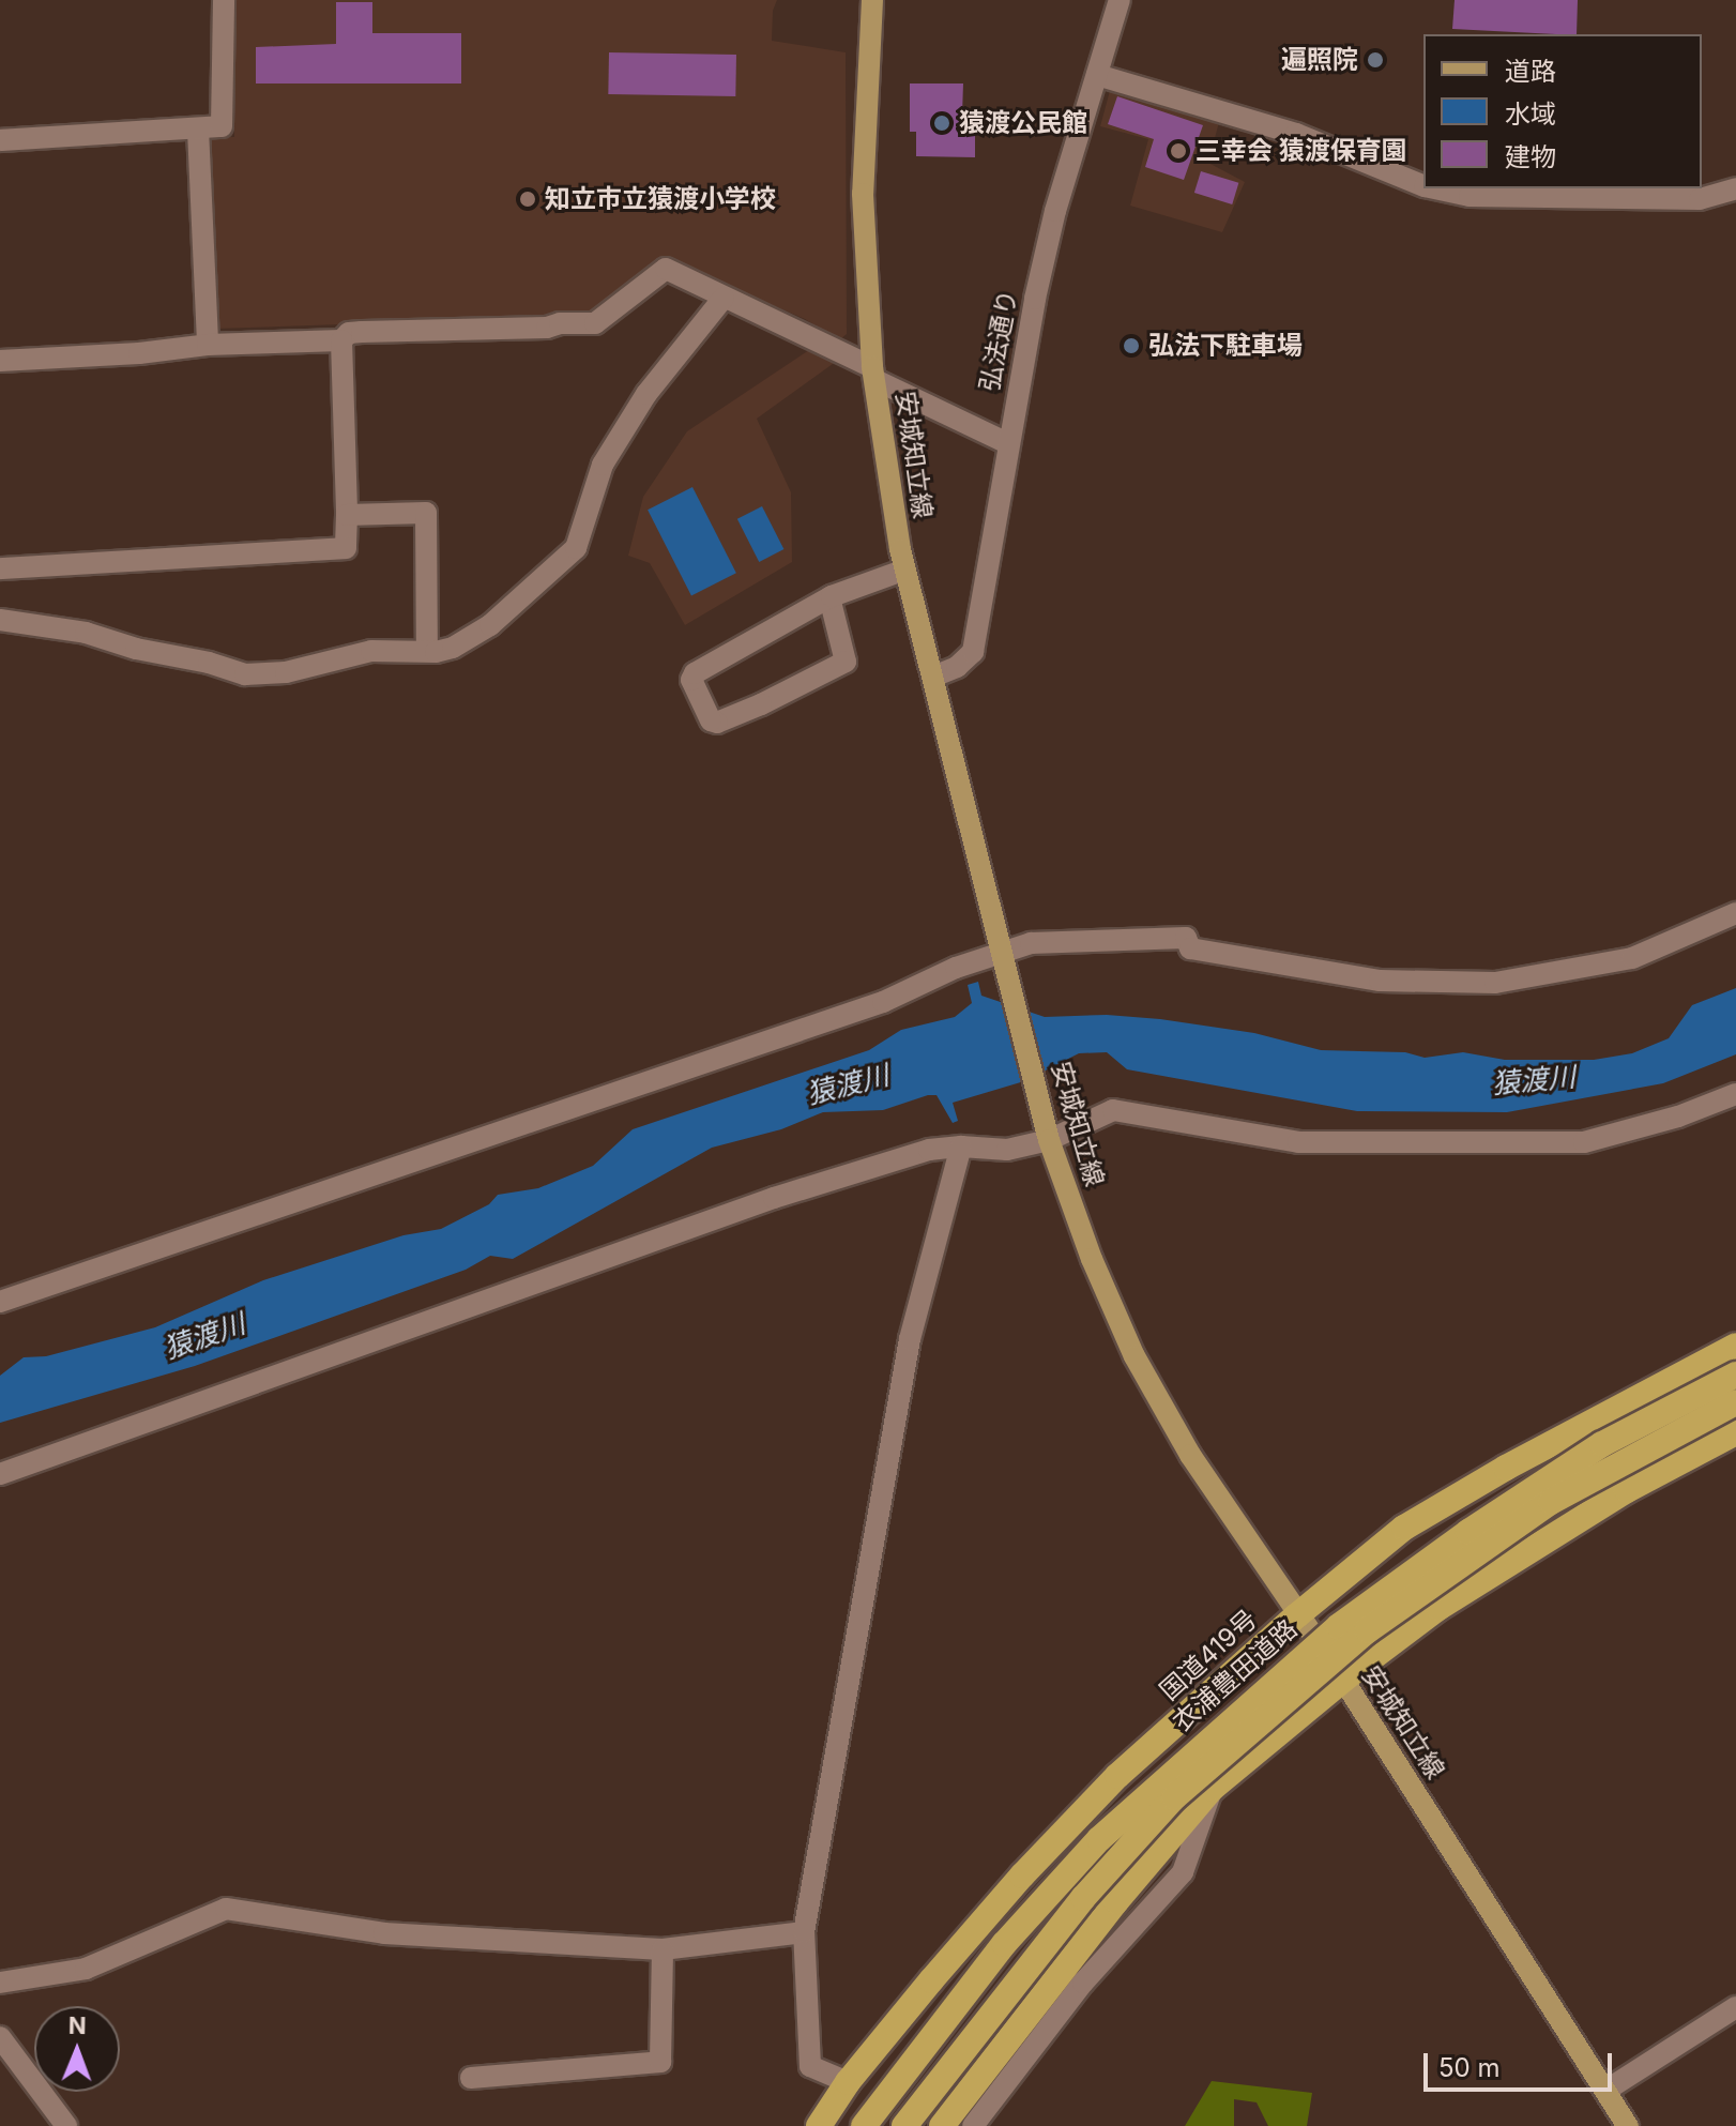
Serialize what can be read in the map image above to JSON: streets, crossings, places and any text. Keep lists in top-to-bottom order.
{
  "streets": {
    "highway": ["国道419号", "衣浦豊田道路"],
    "main road": ["安城知立線"],
    "street": ["弘法通り"]
  },
  "crossings": [
    ["弘法通り", "安城知立線"],
    ["安城知立線", "国道419号"]
  ],
  "water": ["猿渡川"],
  "places": [
    "遍照院",
    "猿渡公民館",
    "三幸会 猿渡保育園",
    "知立市立猿渡小学校",
    "弘法下駐車場"
  ],
  "legend": ["道路", "水域", "建物"],
  "scale_bar": "50 m",
  "north": "top"
}
